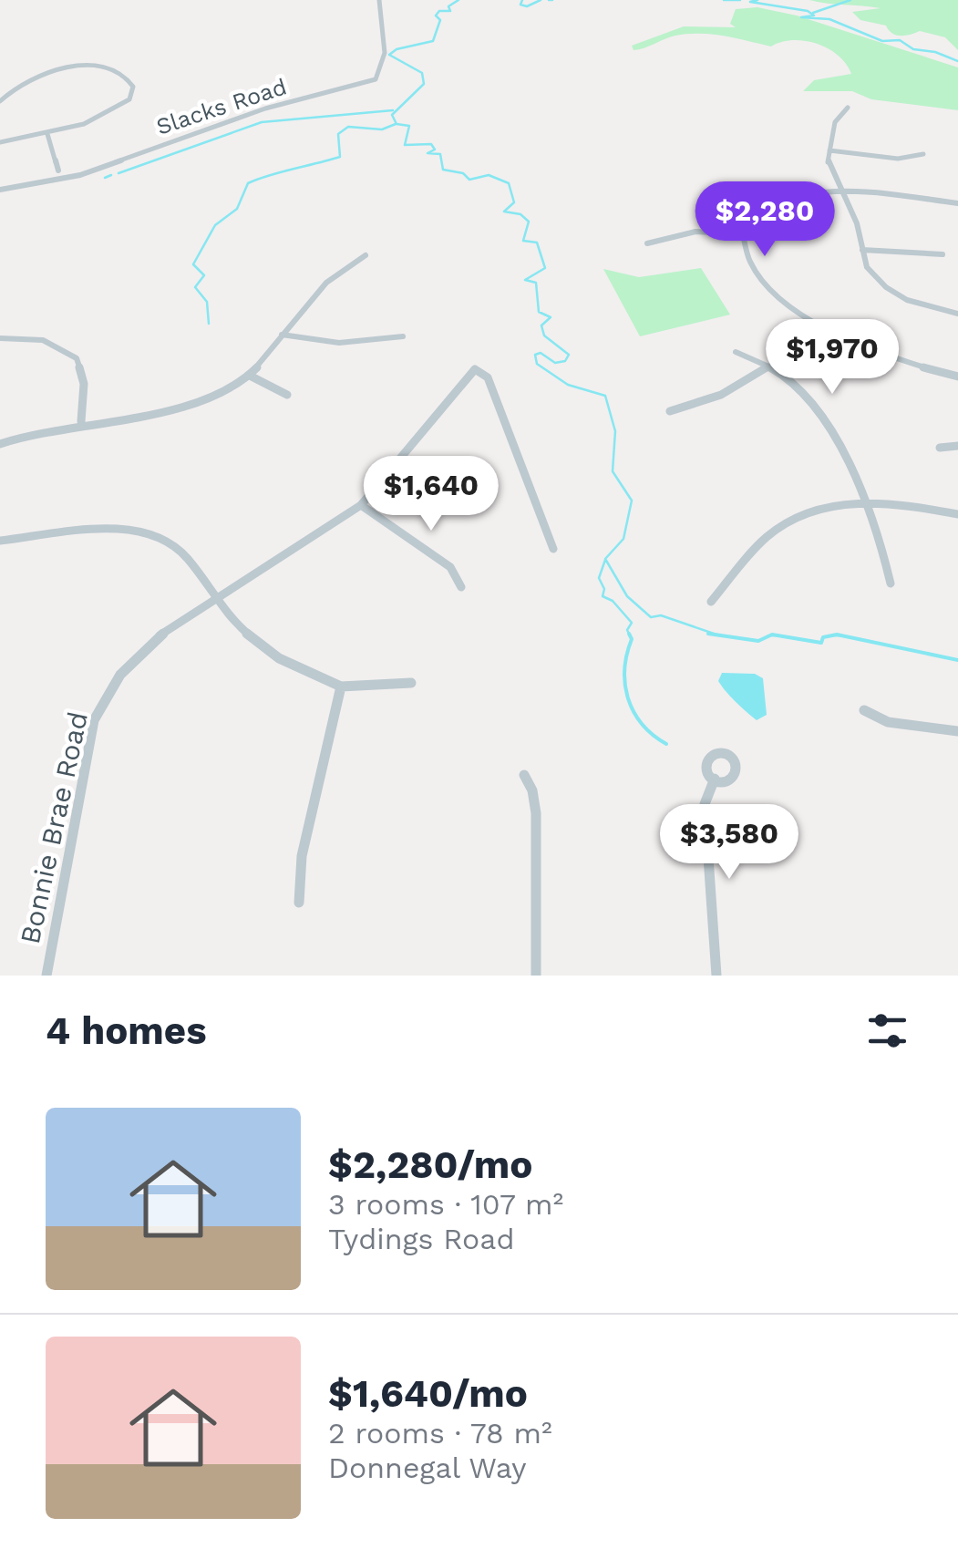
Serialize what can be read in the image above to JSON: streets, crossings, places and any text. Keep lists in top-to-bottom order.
{
  "streets": {
    "street": ["Slacks Road", "Bonnie Brae Road"]
  },
  "page": {
    "price": [
      "$2,280",
      "$1,970",
      "$1,640",
      "$3,580"
    ],
    "heading": "4 homes",
    "list": [
      {
        "name": "$2,280/mo",
        "note": "3 rooms · 107 m² · Tydings Road"
      },
      {
        "name": "$1,640/mo",
        "note": "2 rooms · 78 m² · Donnegal Way"
      }
    ]
  }
}
